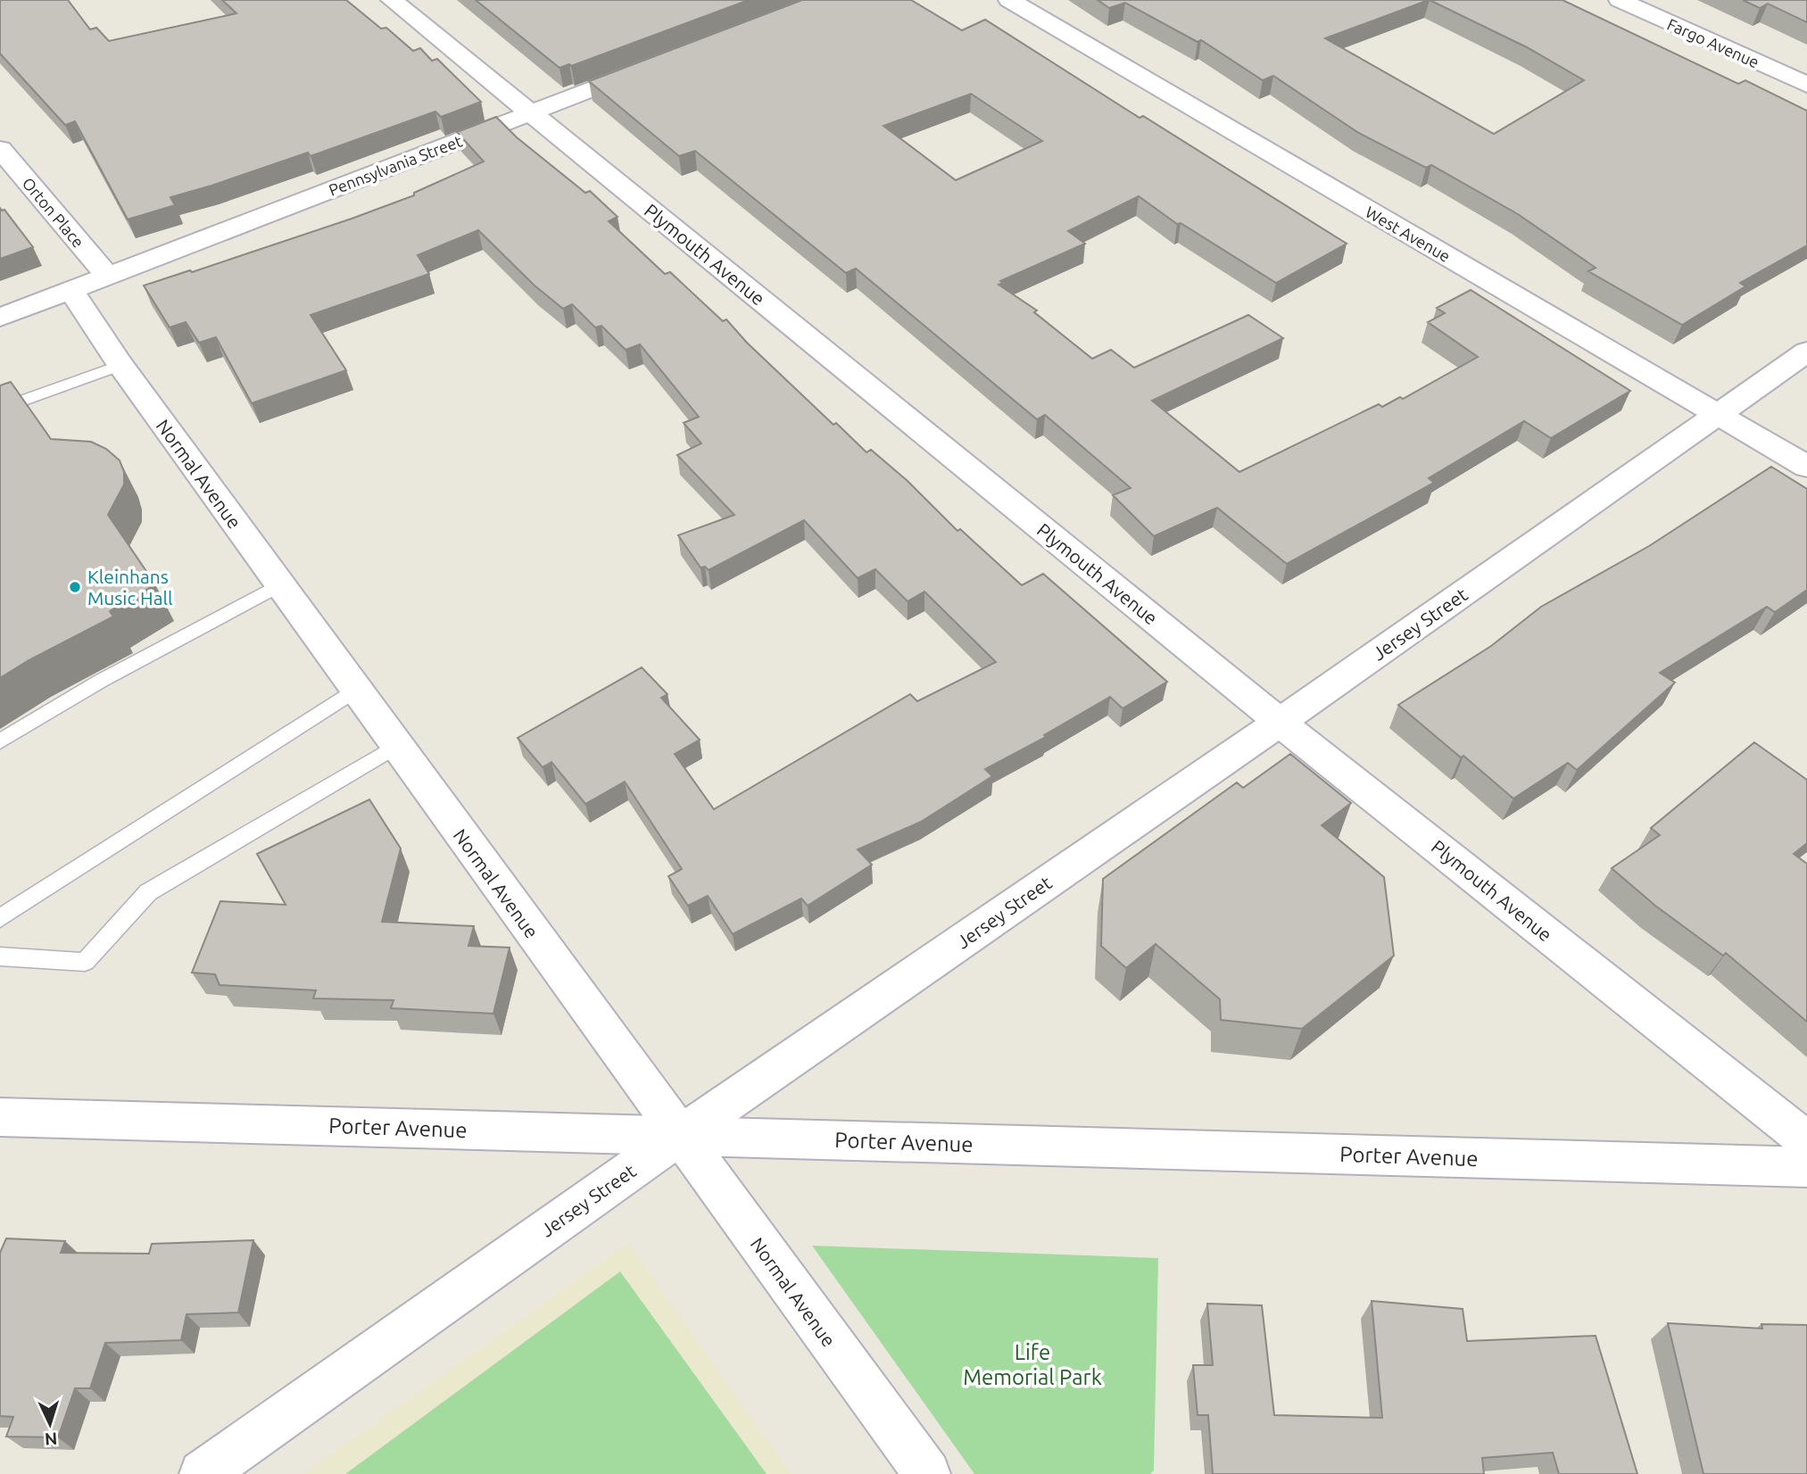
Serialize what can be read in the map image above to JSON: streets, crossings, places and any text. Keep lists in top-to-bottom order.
{
  "streets": {
    "street": [
      "Fargo Avenue",
      "Pennsylvania Street",
      "Orton Place",
      "West Avenue",
      "Plymouth Avenue",
      "Normal Avenue",
      "Jersey Street",
      "Porter Avenue"
    ]
  },
  "crossings": [
    ["Pennsylvania Street", "Orton Place"],
    ["Pennsylvania Street", "Plymouth Avenue"],
    ["Pennsylvania Street", "Normal Avenue"],
    ["West Avenue", "Jersey Street"],
    ["Plymouth Avenue", "Jersey Street"],
    ["Normal Avenue", "Jersey Street"],
    ["Normal Avenue", "Porter Avenue"],
    ["Jersey Street", "Porter Avenue"]
  ],
  "parks": ["Life Memorial Park"],
  "places": ["Kleinhans Music Hall"],
  "north": "bottom"
}
